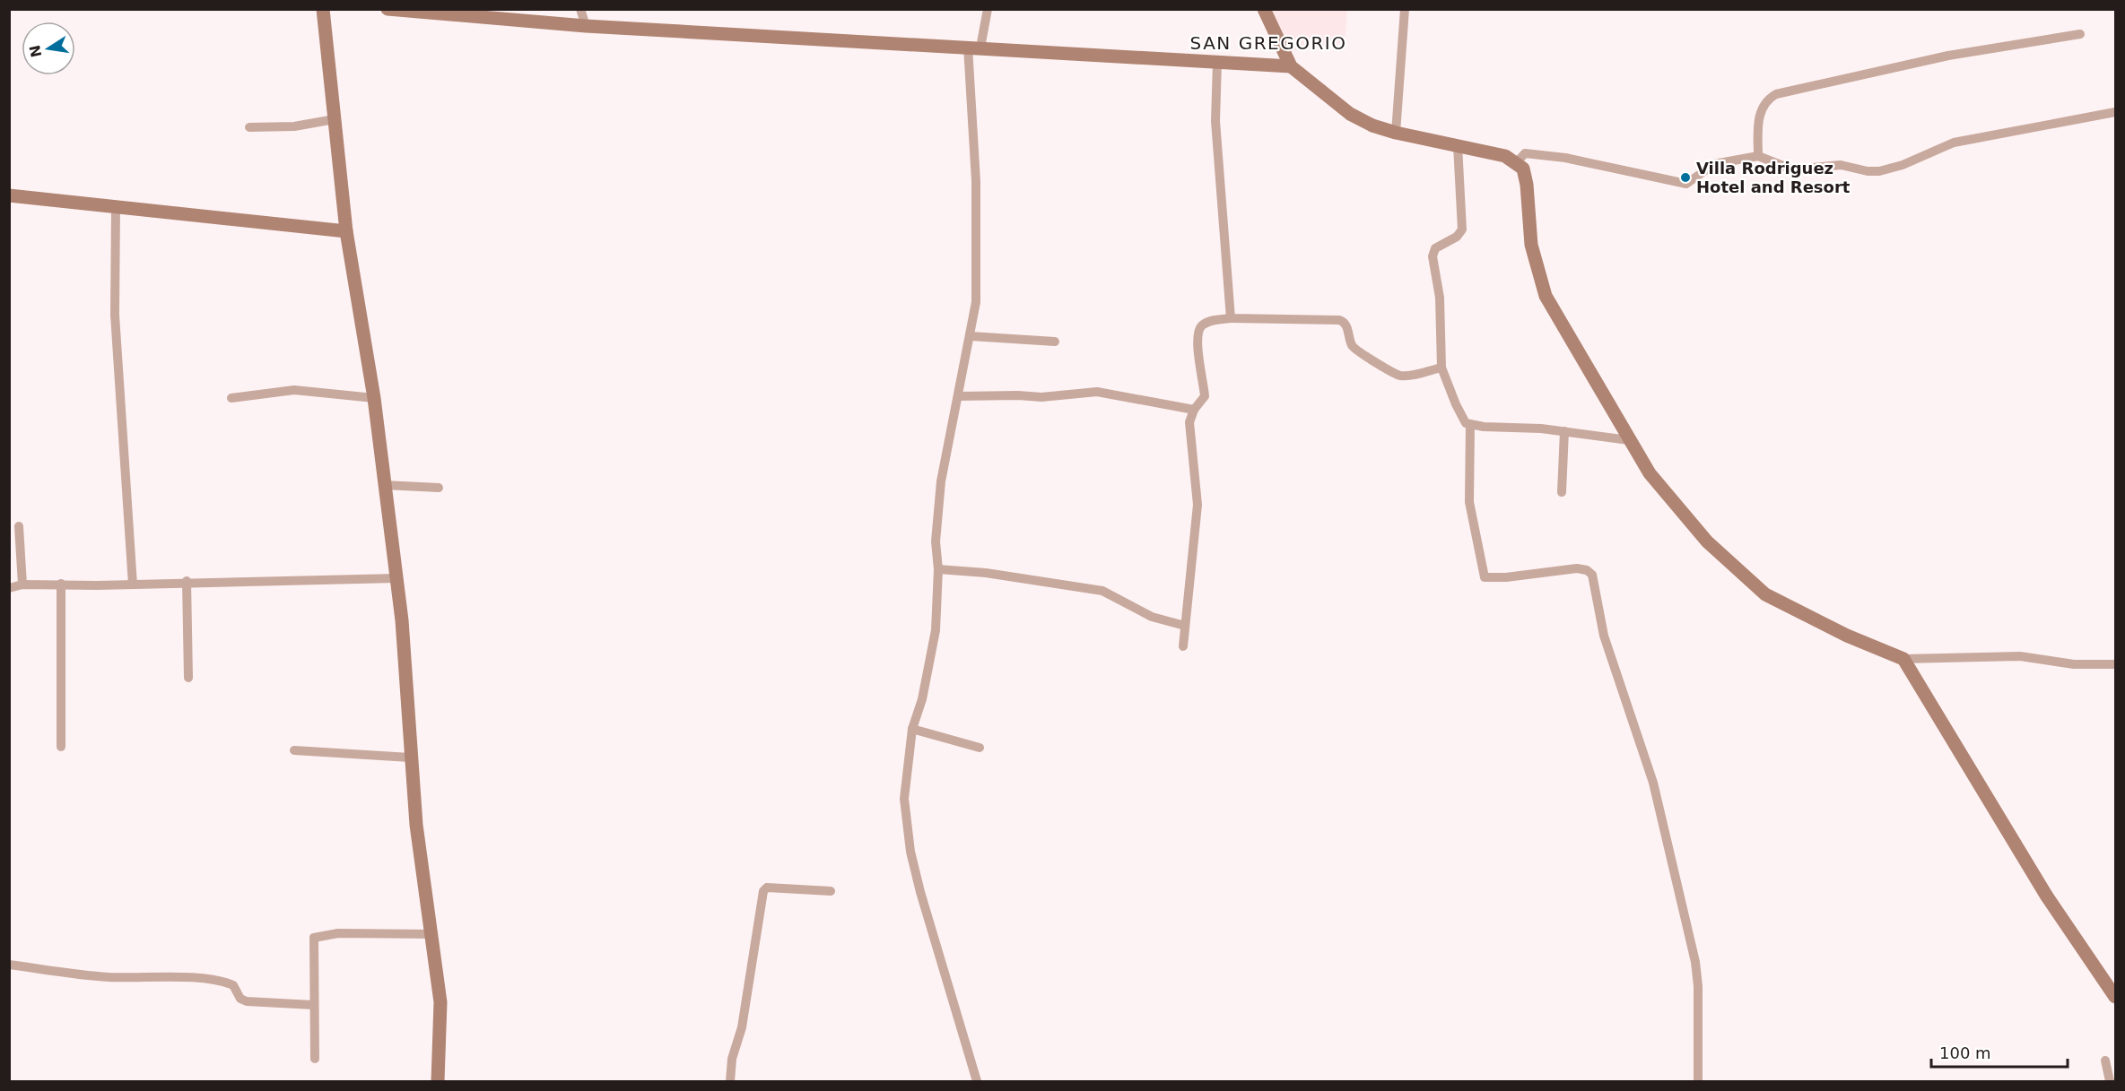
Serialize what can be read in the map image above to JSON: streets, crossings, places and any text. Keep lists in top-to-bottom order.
{
  "districts": ["SAN GREGORIO"],
  "places": ["Villa Rodriguez Hotel and Resort"],
  "scale_bar": "100 m",
  "north": "left"
}
